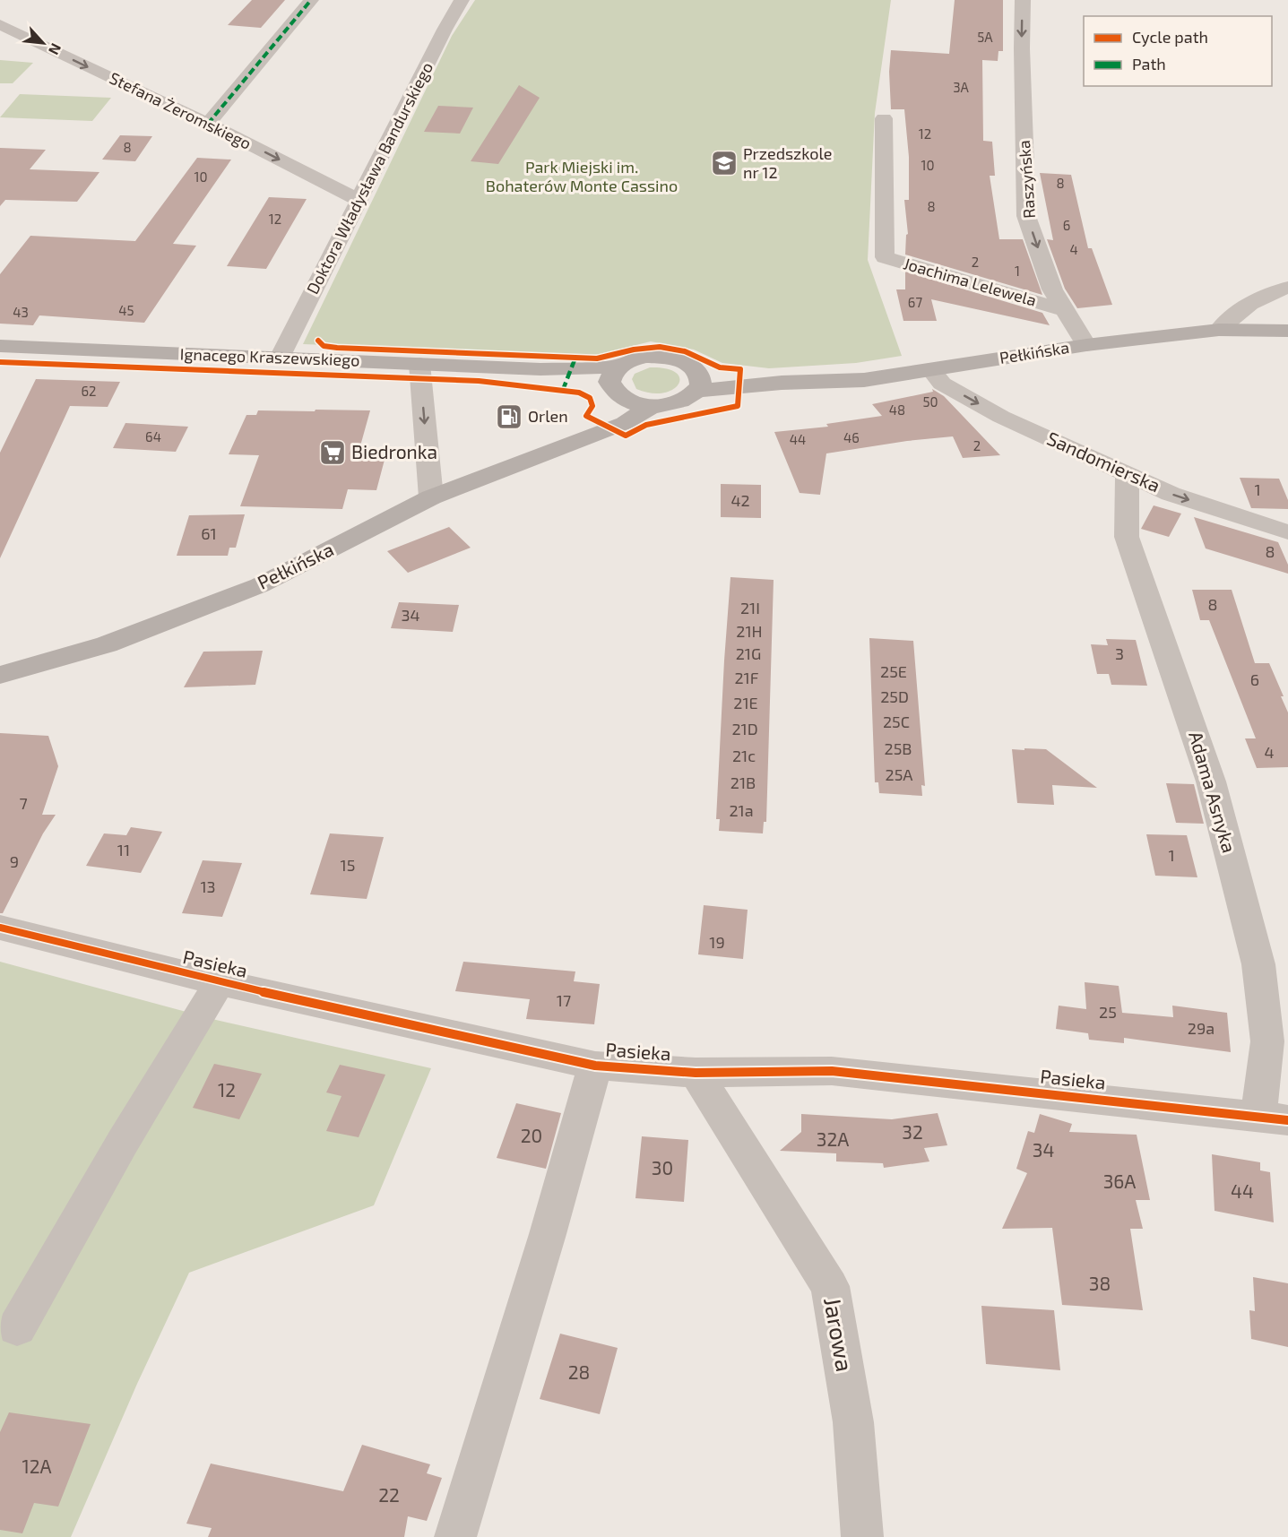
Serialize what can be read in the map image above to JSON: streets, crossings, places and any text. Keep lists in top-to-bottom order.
{
  "streets": {
    "street": [
      "Stefana Żeromskiego",
      "Doktora Władysława Bandurskiego",
      "Raszyńska",
      "Joachima Lelewela",
      "Pełkińska",
      "Ignacego Kraszewskiego",
      "Sandomierska",
      "Adama Asnyka",
      "Pasieka",
      "Jarowa"
    ]
  },
  "crossings": [
    ["Stefana Żeromskiego", "Doktora Władysława Bandurskiego"],
    ["Doktora Władysława Bandurskiego", "Ignacego Kraszewskiego"],
    ["Raszyńska", "Joachima Lelewela"],
    ["Raszyńska", "Pełkińska"],
    ["Pełkińska", "Ignacego Kraszewskiego"],
    ["Pełkińska", "Sandomierska"],
    ["Sandomierska", "Adama Asnyka"],
    ["Adama Asnyka", "Pasieka"],
    ["Pasieka", "Jarowa"]
  ],
  "one_way": ["Stefana Żeromskiego", "Raszyńska", "Sandomierska"],
  "parks": ["Park Miejski im. Bohaterów Monte Cassino"],
  "places": {
    "school or university": ["Przedszkole nr 12"],
    "fuel station": ["Orlen"],
    "supermarket": ["Biedronka"]
  },
  "house_numbers": [
    "5A",
    "3A",
    "12",
    "8",
    "10",
    "10",
    "8",
    "8",
    "12",
    "6",
    "4",
    "2",
    "1",
    "67",
    "45",
    "43",
    "62",
    "50",
    "48",
    "64",
    "46",
    "44",
    "2",
    "1",
    "42",
    "61",
    "8",
    "8",
    "21I",
    "34",
    "21H",
    "21G",
    "3",
    "25E",
    "21F",
    "6",
    "25D",
    "21E",
    "25C",
    "21D",
    "25B",
    "4",
    "21c",
    "25A",
    "21B",
    "7",
    "21a",
    "11",
    "1",
    "9",
    "15",
    "13",
    "19",
    "17",
    "25",
    "29a",
    "12",
    "32",
    "20",
    "32A",
    "34",
    "30",
    "36A",
    "44",
    "38",
    "28",
    "12A",
    "22"
  ],
  "legend": ["Cycle path", "Path"],
  "north": "bottom right"
}
